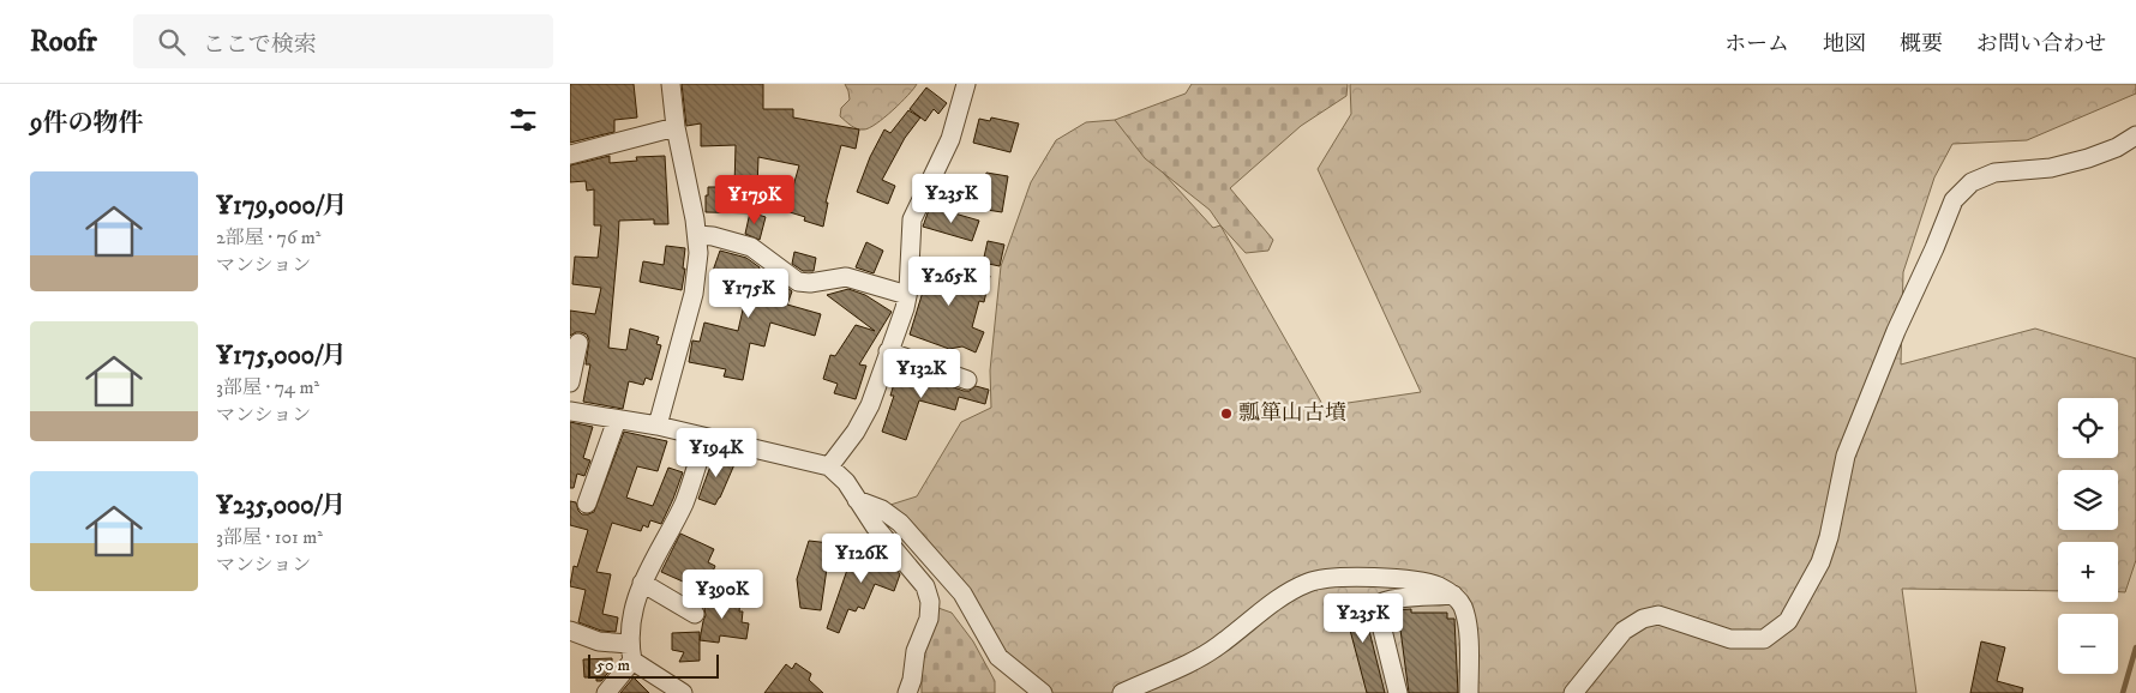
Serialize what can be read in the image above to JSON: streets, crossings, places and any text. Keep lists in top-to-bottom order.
{
  "places": ["瓢箪山古墳"],
  "scale_bar": "50 m",
  "page": {
    "header": "Roofr",
    "search": "ここで検索",
    "nav": [
      "ホーム",
      "地図",
      "概要",
      "お問い合わせ"
    ],
    "heading": "9件の物件",
    "list": [
      {
        "name": "¥179,000/月",
        "note": "2部屋 · 76 m² · マンション"
      },
      {
        "name": "¥175,000/月",
        "note": "3部屋 · 74 m² · マンション"
      },
      {
        "name": "¥235,000/月",
        "note": "3部屋 · 101 m² · マンション"
      }
    ],
    "price": [
      "¥235K",
      "¥179K",
      "¥265K",
      "¥175K",
      "¥132K",
      "¥194K",
      "¥126K",
      "¥390K",
      "¥235K"
    ],
    "map_buttons": ["+", "−"],
    "scale": "50 m"
  }
}
